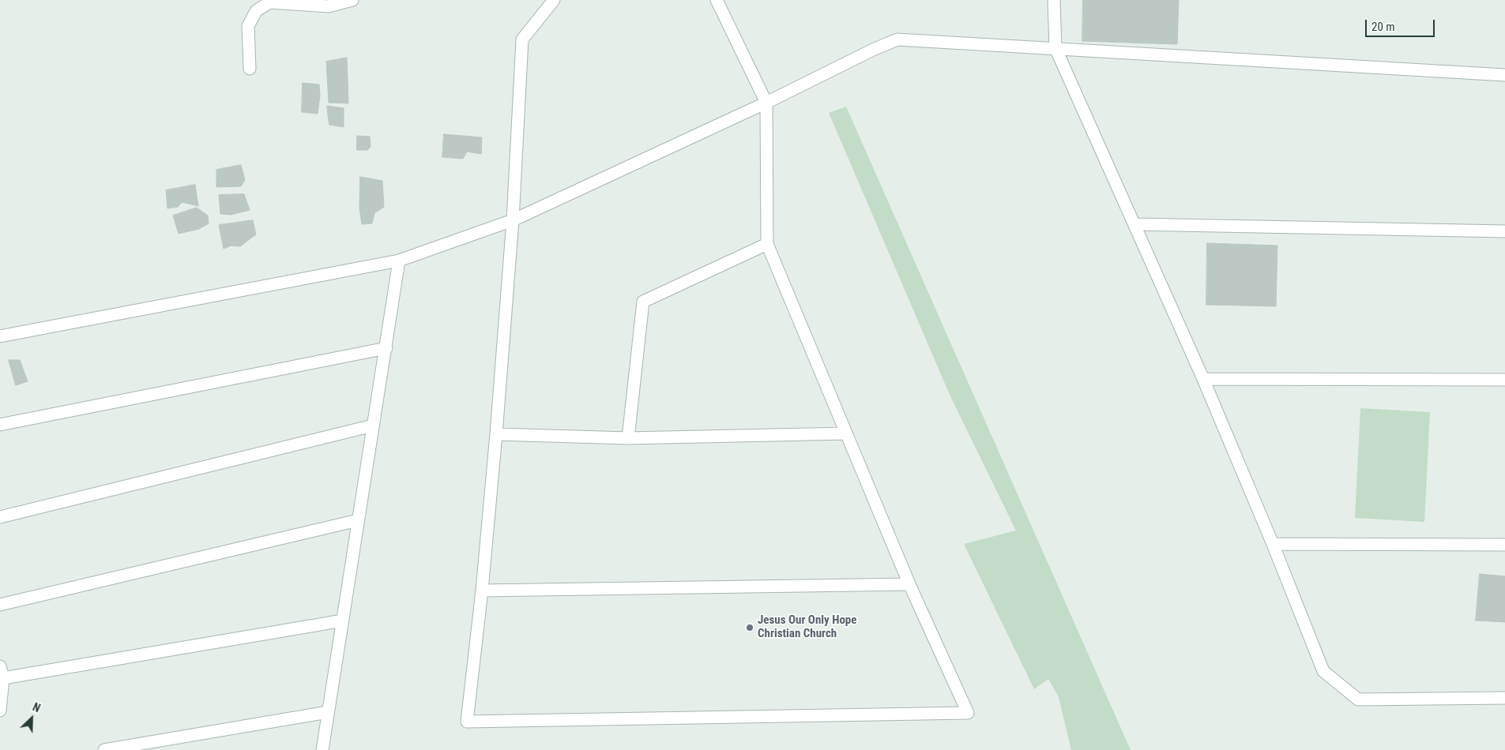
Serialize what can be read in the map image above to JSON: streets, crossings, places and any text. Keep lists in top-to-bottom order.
{
  "places": ["Jesus Our Only Hope Christian Church"],
  "scale_bar": "20 m",
  "north": "top right"
}
